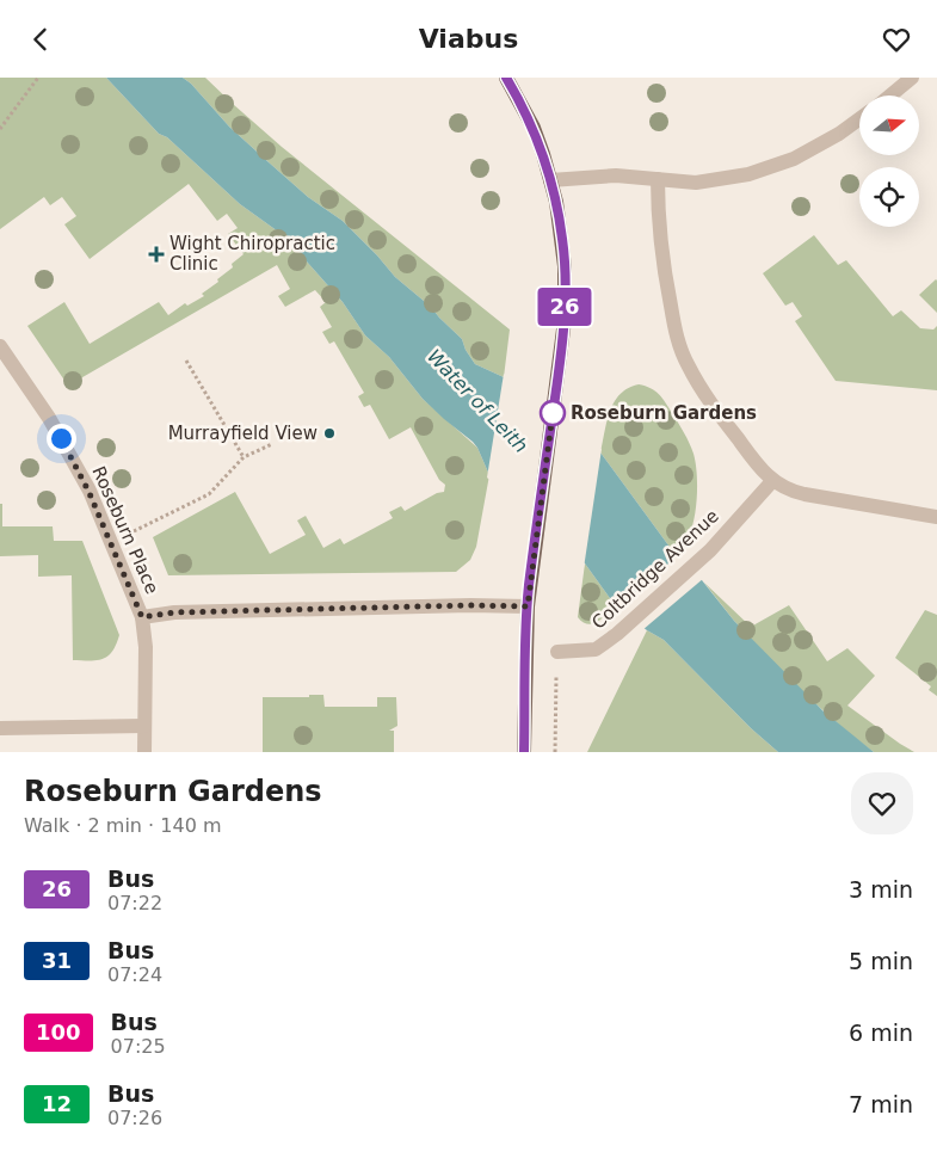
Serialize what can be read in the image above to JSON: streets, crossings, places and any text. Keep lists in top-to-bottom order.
{
  "streets": {
    "street": ["Roseburn Place", "Coltbridge Avenue"]
  },
  "water": ["Water of Leith"],
  "places": {
    "health": ["Wight Chiropractic Clinic"],
    "other": ["Roseburn Gardens", "Murrayfield View"]
  },
  "lines": ["bus line 26"],
  "north": "right",
  "page": {
    "header": "Viabus",
    "on_map": "26",
    "heading": ["Roseburn Gardens", "Walk · 2 min · 140 m"],
    "list": [
      {
        "mark": "26",
        "name": "Bus",
        "note": "07:22",
        "value": "3 min"
      },
      {
        "mark": "31",
        "name": "Bus",
        "note": "07:24",
        "value": "5 min"
      },
      {
        "mark": "100",
        "name": "Bus",
        "note": "07:25",
        "value": "6 min"
      },
      {
        "mark": "12",
        "name": "Bus",
        "note": "07:26",
        "value": "7 min"
      }
    ]
  }
}
